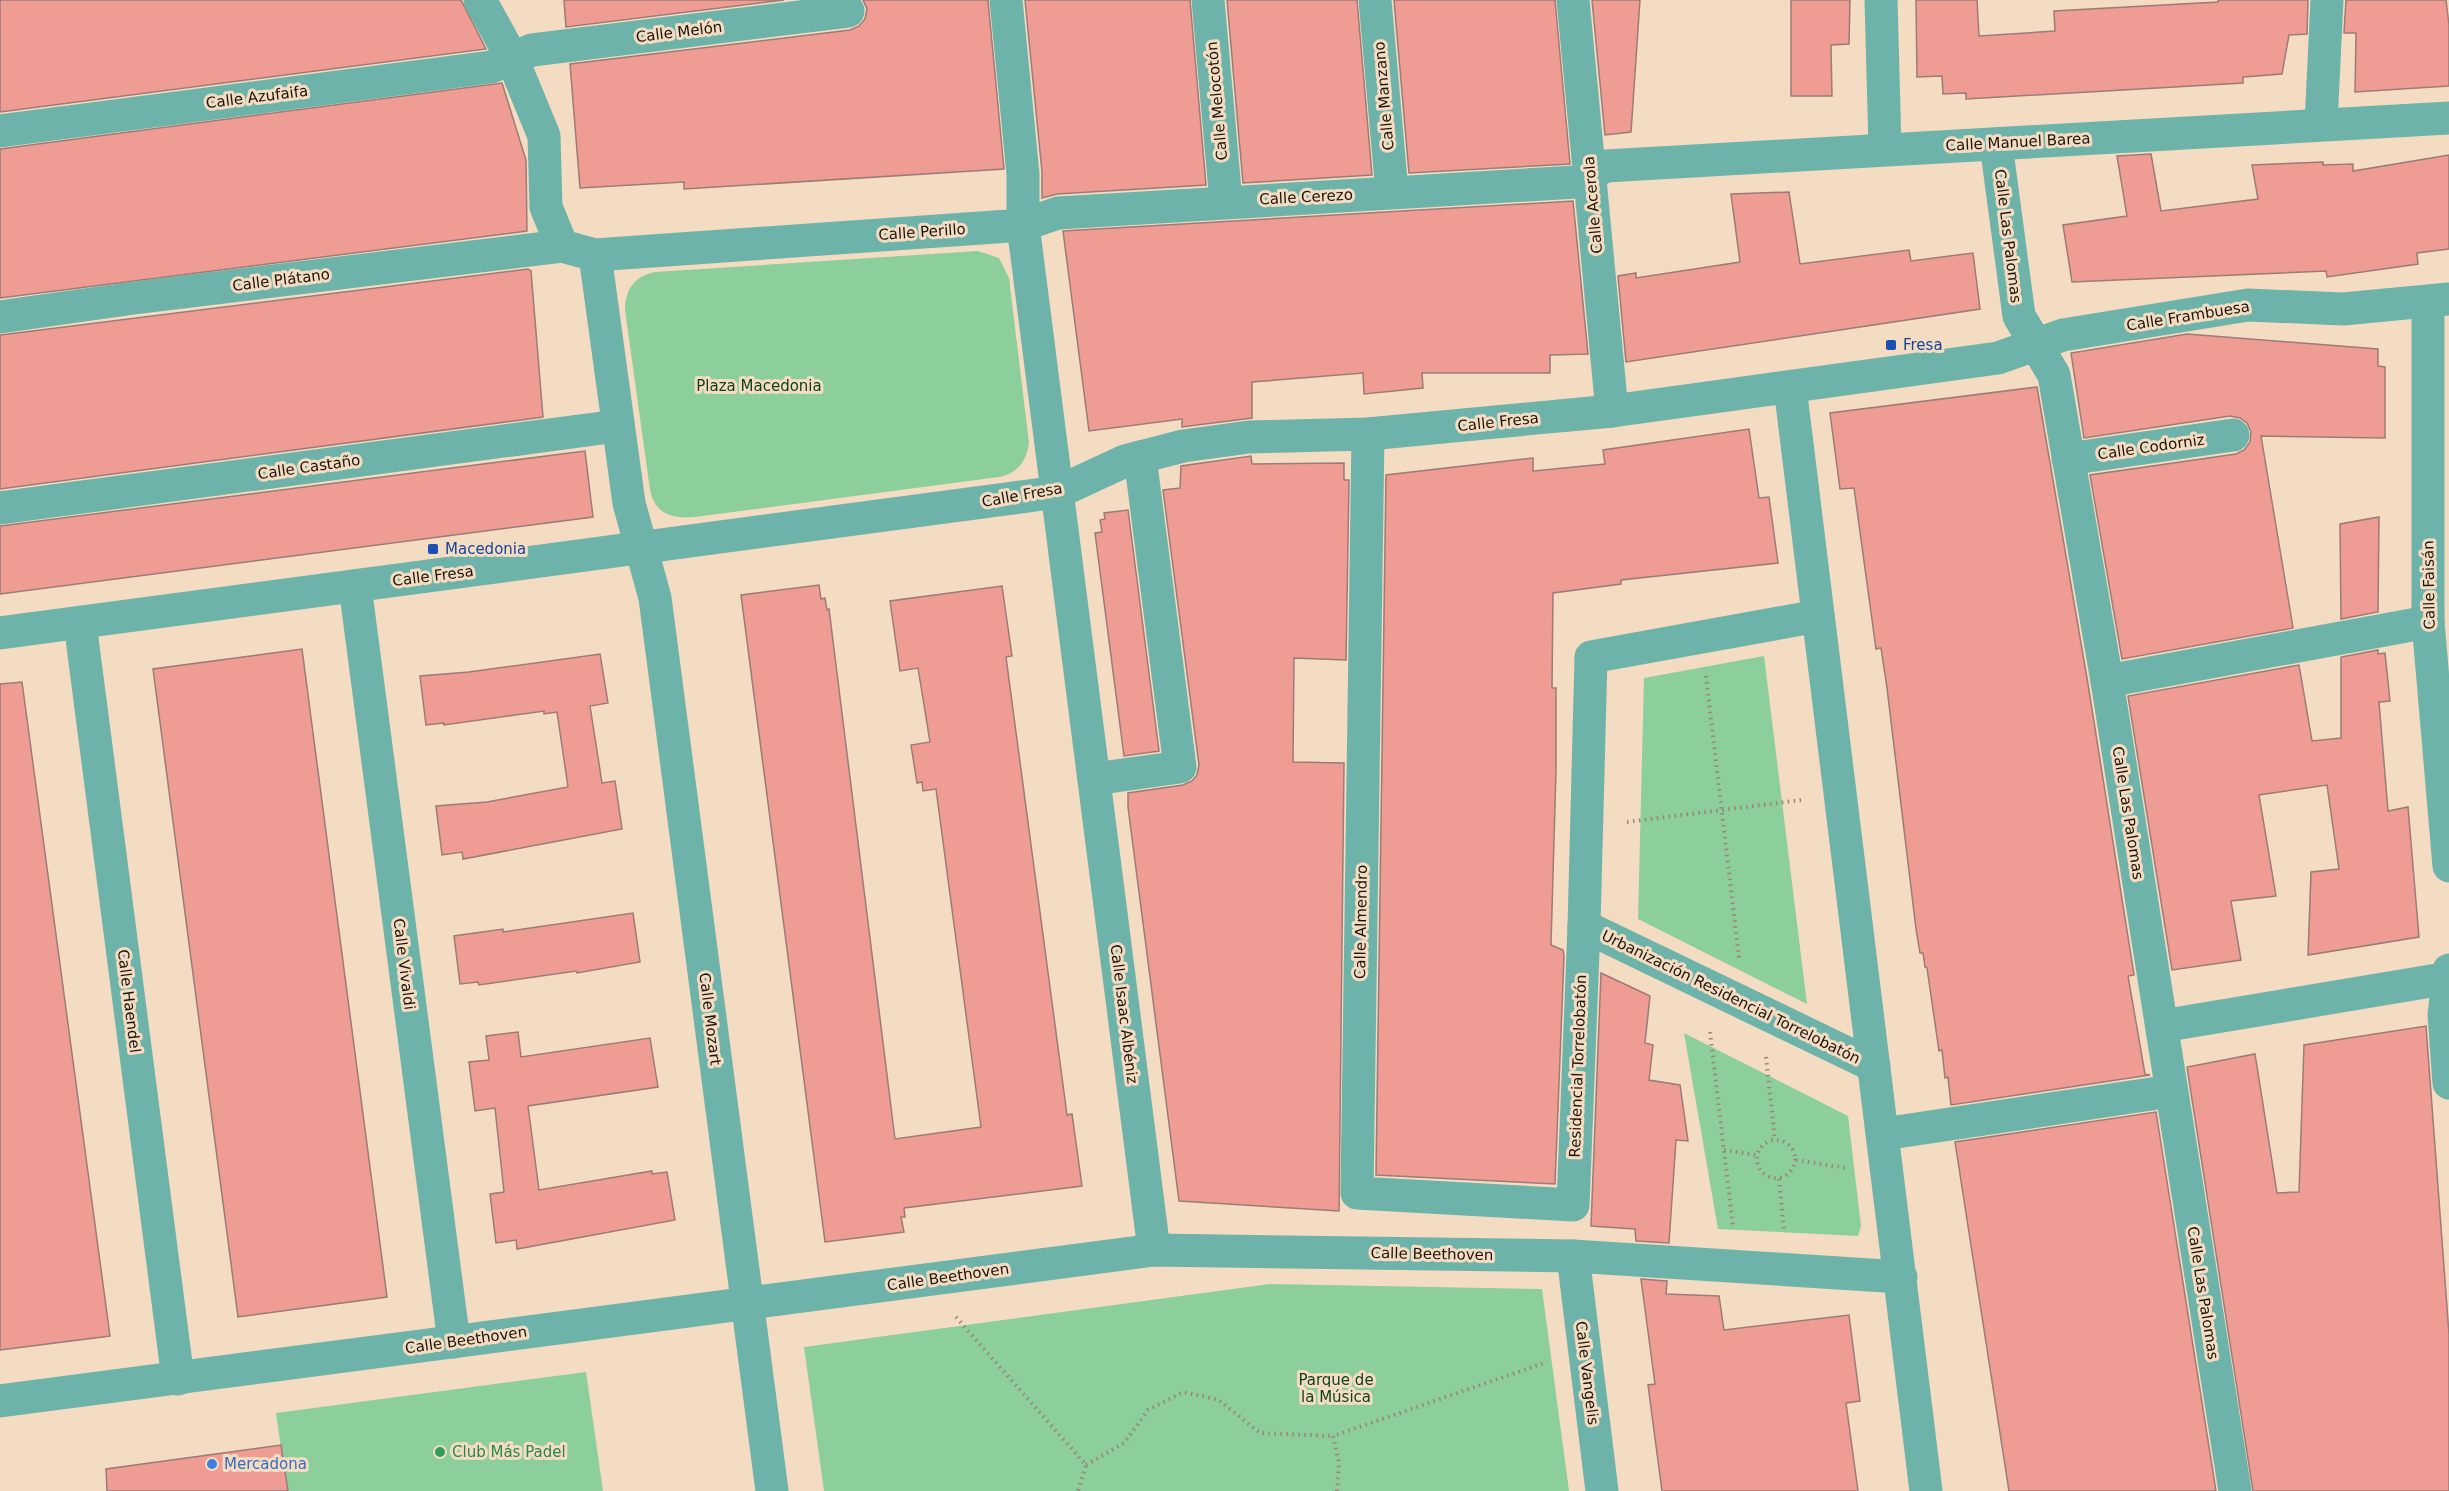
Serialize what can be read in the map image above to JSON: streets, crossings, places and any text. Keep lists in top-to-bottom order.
{
  "streets": {
    "street": [
      "Calle Melón",
      "Calle Manzano",
      "Calle Azufaifa",
      "Calle Melocotón",
      "Calle Manuel Barea",
      "Calle Cerezo",
      "Calle Acerola",
      "Calle Perillo",
      "Calle Las Palomas",
      "Calle Plátano",
      "Calle Frambuesa",
      "Calle Fresa",
      "Calle Codorniz",
      "Calle Castaño",
      "Calle Faisán",
      "Calle Almendro",
      "Calle Vivaldi",
      "Urbanización Residencial Torrelobatón",
      "Calle Haendel",
      "Calle Isaac Albéniz",
      "Calle Mozart",
      "Residencial Torrelobatón",
      "Calle Beethoven",
      "Calle Vangelis"
    ]
  },
  "crossings": [
    ["Calle Melón", "Calle Azufaifa"],
    ["Calle Manzano", "Calle Cerezo"],
    ["Calle Melocotón", "Calle Cerezo"],
    ["Calle Manuel Barea", "Calle Cerezo"],
    ["Calle Manuel Barea", "Calle Acerola"],
    ["Calle Manuel Barea", "Calle Las Palomas"],
    ["Calle Cerezo", "Calle Acerola"],
    ["Calle Cerezo", "Calle Perillo"],
    ["Calle Acerola", "Calle Fresa"],
    ["Calle Perillo", "Calle Plátano"],
    ["Calle Las Palomas", "Calle Frambuesa"],
    ["Calle Las Palomas", "Calle Fresa"],
    ["Calle Las Palomas", "Calle Codorniz"],
    ["Calle Frambuesa", "Calle Fresa"],
    ["Calle Frambuesa", "Calle Faisán"],
    ["Calle Fresa", "Calle Almendro"],
    ["Calle Fresa", "Calle Vivaldi"],
    ["Calle Fresa", "Urbanización Residencial Torrelobatón"],
    ["Calle Fresa", "Calle Haendel"],
    ["Calle Fresa", "Calle Isaac Albéniz"],
    ["Calle Fresa", "Calle Mozart"],
    ["Calle Almendro", "Residencial Torrelobatón"],
    ["Calle Vivaldi", "Calle Beethoven"],
    ["Urbanización Residencial Torrelobatón", "Residencial Torrelobatón"],
    ["Urbanización Residencial Torrelobatón", "Calle Beethoven"],
    ["Calle Haendel", "Calle Beethoven"],
    ["Calle Isaac Albéniz", "Calle Beethoven"],
    ["Calle Mozart", "Calle Beethoven"],
    ["Calle Beethoven", "Calle Vangelis"]
  ],
  "parks": ["Plaza Macedonia", "Parque de la Música"],
  "places": {
    "transit": ["Fresa", "Macedonia"],
    "other": ["Club Más Padel", "Mercadona"]
  }
}
